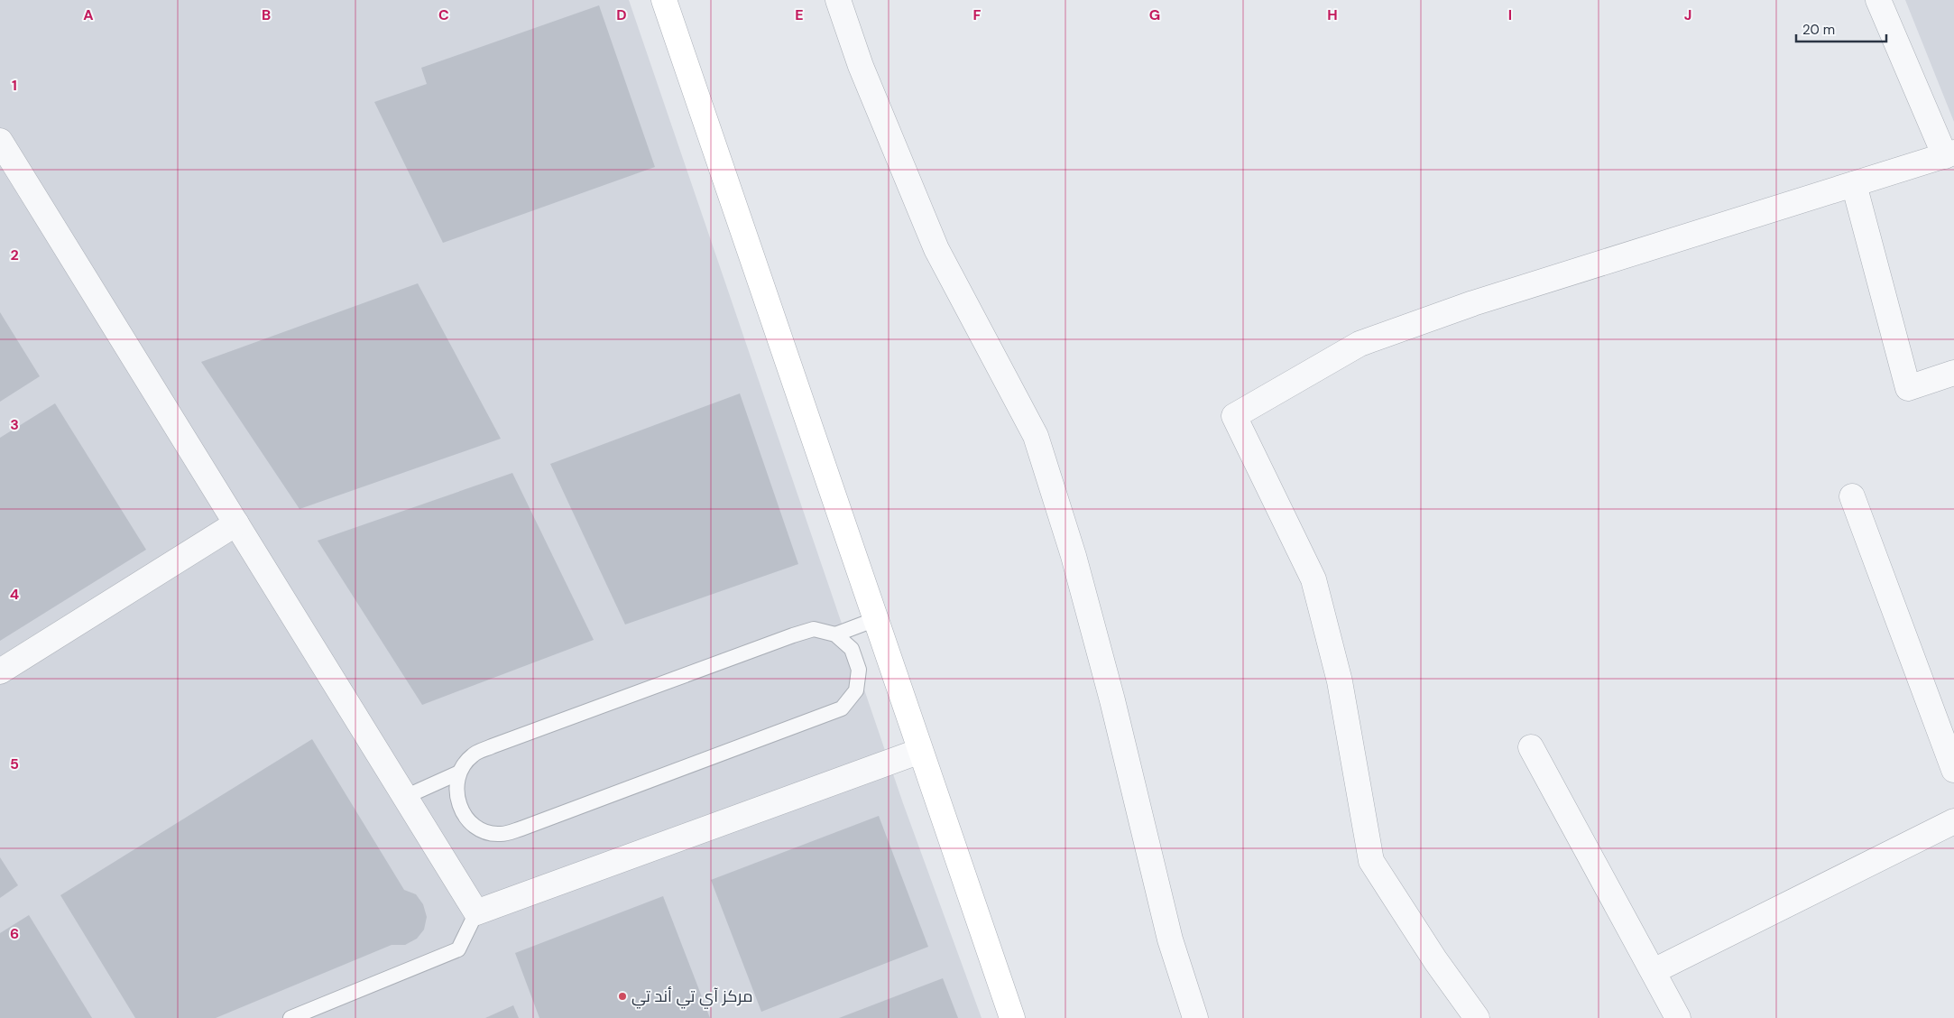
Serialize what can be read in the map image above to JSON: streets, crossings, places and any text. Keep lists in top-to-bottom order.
{
  "places": ["مركز آي تي أند تي"],
  "scale_bar": "20 m",
  "grid": {
    "columns": [
      "A",
      "B",
      "C",
      "D",
      "E",
      "F",
      "G",
      "H",
      "I",
      "J"
    ],
    "rows": [
      "1",
      "2",
      "3",
      "4",
      "5",
      "6"
    ]
  }
}
